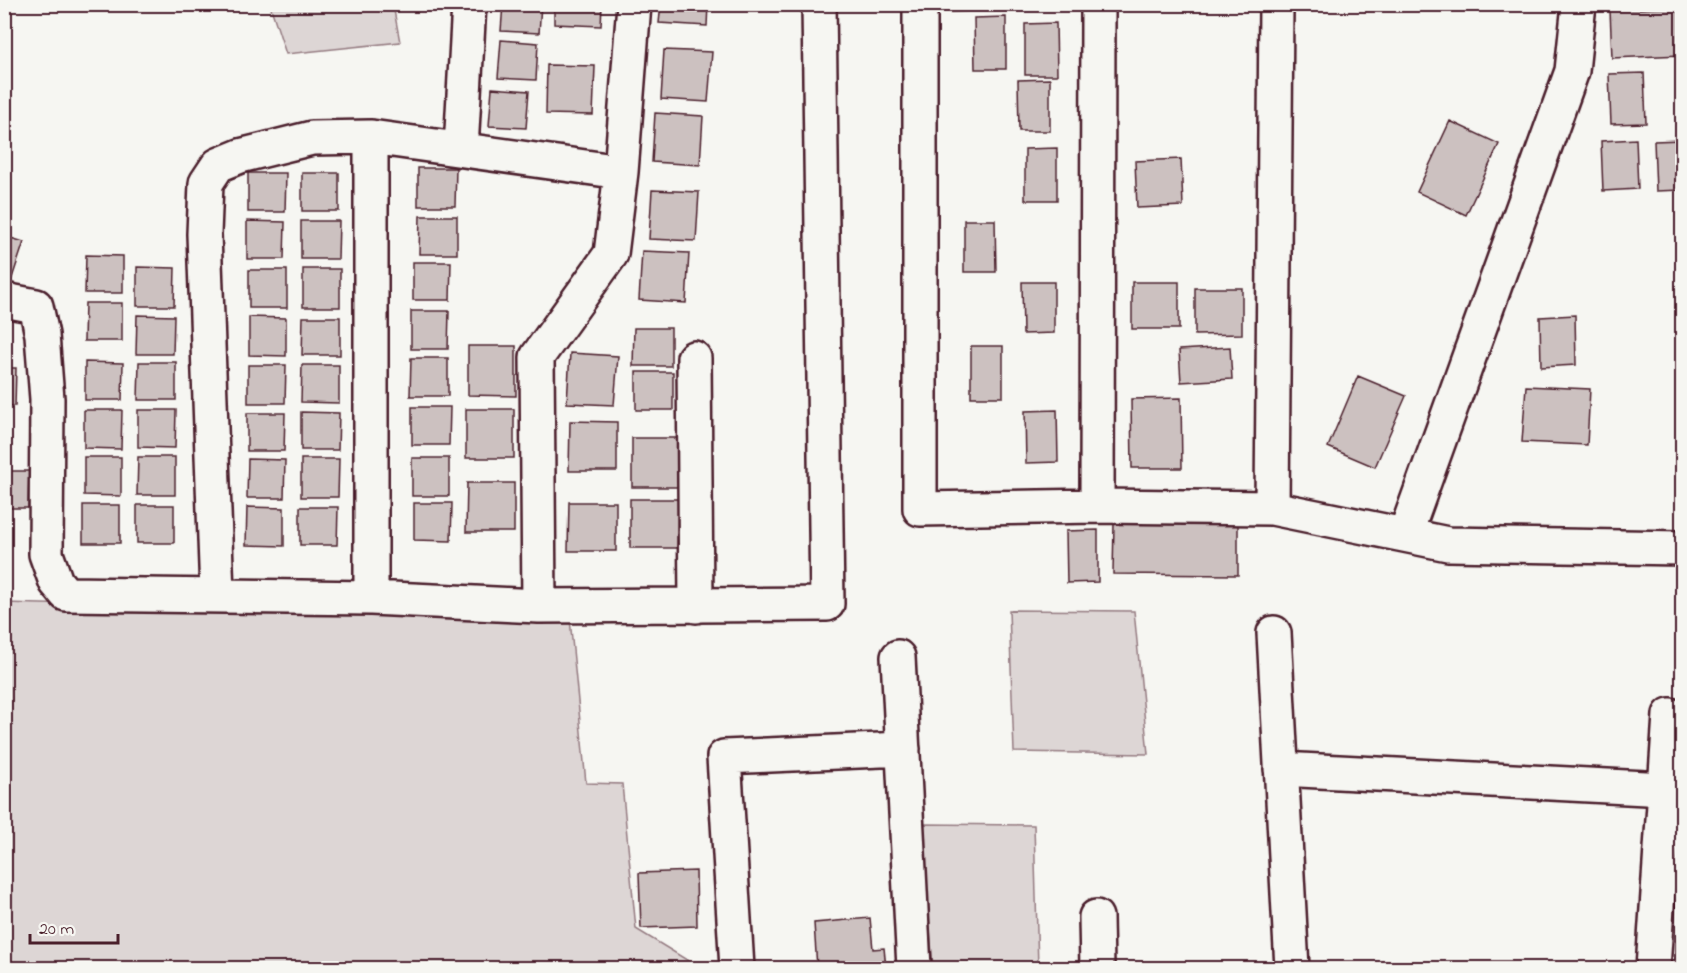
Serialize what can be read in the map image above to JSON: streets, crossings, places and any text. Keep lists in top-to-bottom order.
{
  "scale_bar": "20 m"
}
